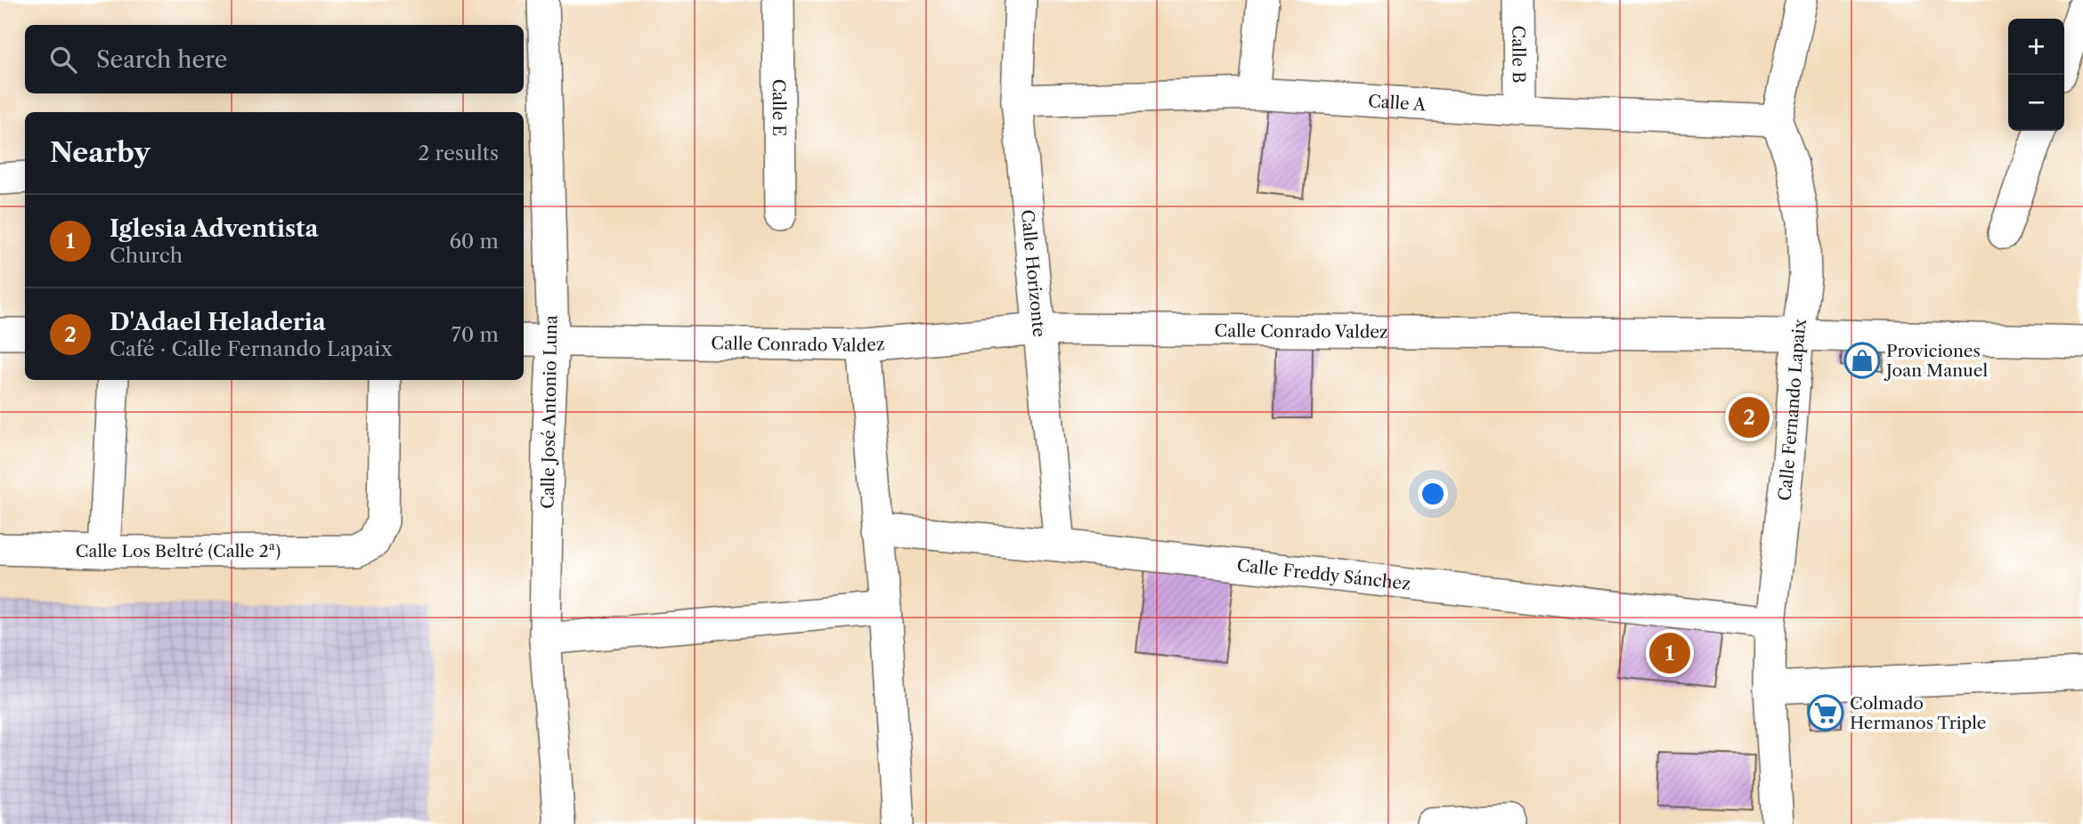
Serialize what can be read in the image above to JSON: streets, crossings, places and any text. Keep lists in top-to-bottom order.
{
  "streets": {
    "street": [
      "Calle B",
      "Calle A",
      "Calle E",
      "Calle Horizonte",
      "Calle Conrado Valdez",
      "Calle Fernando Lapaix",
      "Calle José Antonio Luna",
      "Calle Los Beltré (Calle 2ª)",
      "Calle Freddy Sánchez"
    ]
  },
  "crossings": [
    ["Calle B", "Calle A"],
    ["Calle A", "Calle Horizonte"],
    ["Calle A", "Calle Fernando Lapaix"],
    ["Calle Horizonte", "Calle Conrado Valdez"],
    ["Calle Horizonte", "Calle Freddy Sánchez"],
    ["Calle Conrado Valdez", "Calle Fernando Lapaix"],
    ["Calle Conrado Valdez", "Calle José Antonio Luna"],
    ["Calle Fernando Lapaix", "Calle Freddy Sánchez"]
  ],
  "places": {
    "shop": ["Proviciones Joan Manuel"],
    "supermarket": ["Colmado Hermanos Triple"]
  },
  "page": {
    "map_buttons": ["+", "−"],
    "search": "Search here",
    "heading": ["Nearby", "2 results"],
    "list": [
      {
        "mark": "1",
        "name": "Iglesia Adventista",
        "note": "Church",
        "value": "60 m"
      },
      {
        "mark": "2",
        "name": "D'Adael Heladeria",
        "note": "Café · Calle Fernando Lapaix",
        "value": "70 m"
      }
    ],
    "pins": ["2", "1"]
  }
}
